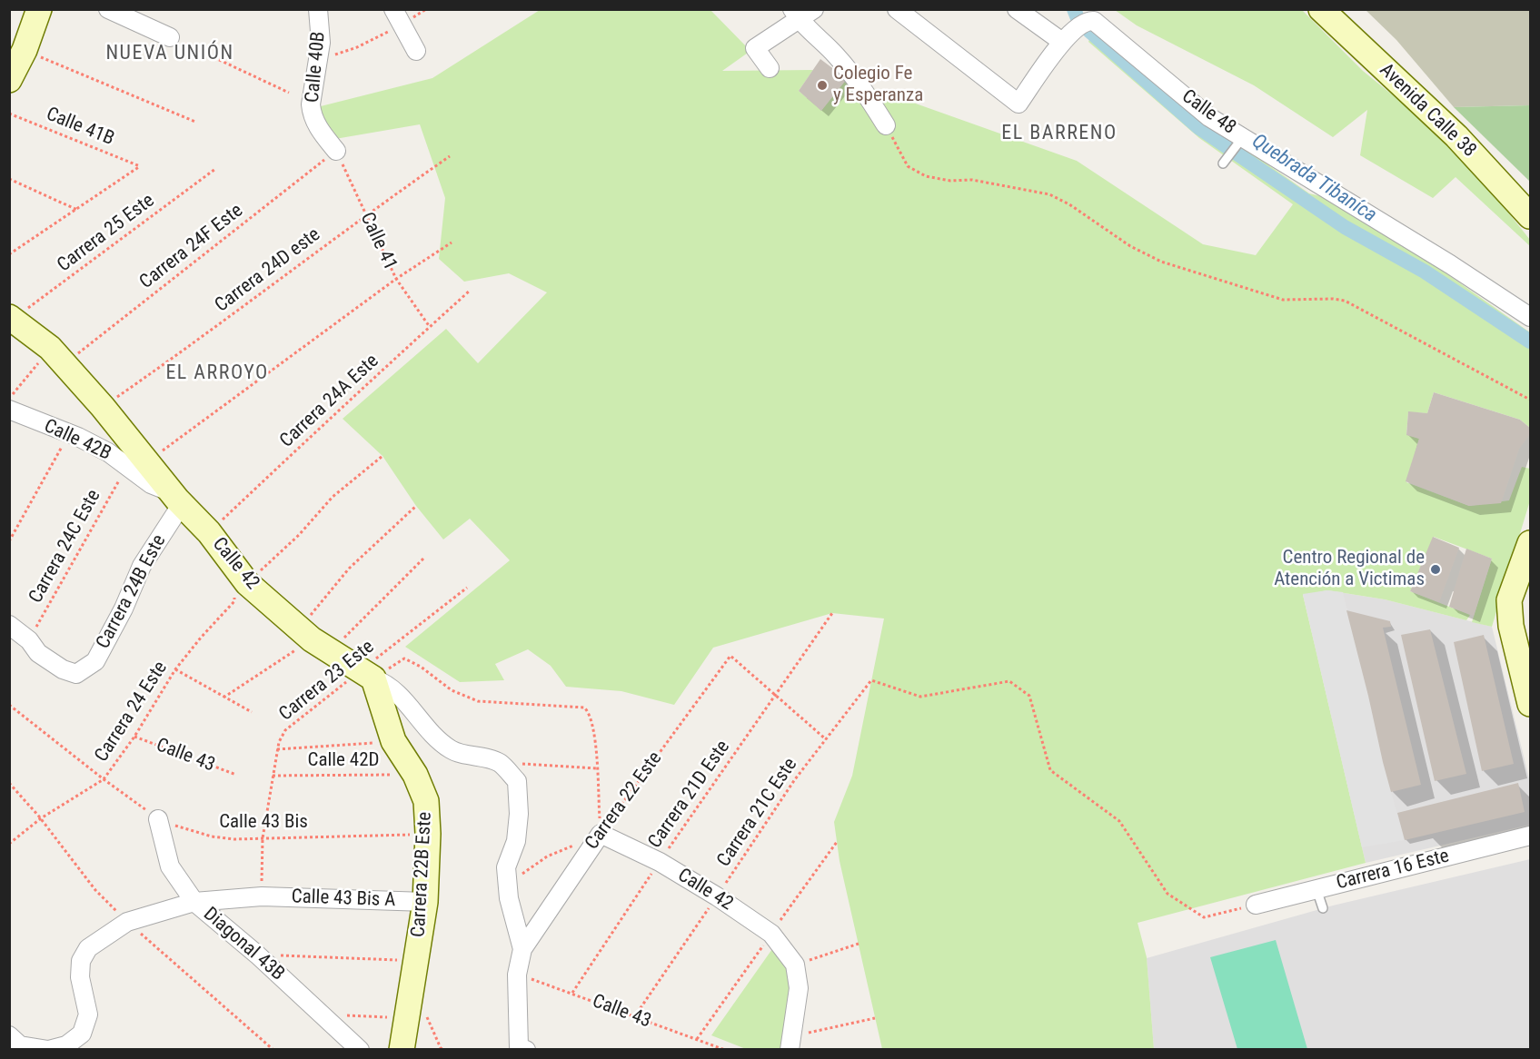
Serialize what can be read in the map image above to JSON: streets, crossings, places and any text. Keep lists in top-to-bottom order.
{
  "streets": {
    "street": [
      "Calle 40B",
      "Avenida Calle 38",
      "Calle 48",
      "Calle 42B",
      "Calle 42",
      "Carrera 24B Este",
      "Carrera 22 Este",
      "Carrera 16 Este",
      "Carrera 22B Este",
      "Calle 43 Bis A",
      "Diagonal 43B"
    ],
    "path": [
      "Calle 41B",
      "Carrera 25 Este",
      "Calle 41",
      "Carrera 24F Este",
      "Carrera 24D este",
      "Carrera 24A Este",
      "Carrera 24C Este",
      "Carrera 23 Este",
      "Carrera 24 Este",
      "Calle 43",
      "Calle 42D",
      "Carrera 21D Este",
      "Carrera 21C Este",
      "Calle 43 Bis"
    ]
  },
  "crossings": [
    ["Calle 40B", "Calle 41"],
    ["Calle 40B", "Carrera 24F Este"],
    ["Carrera 25 Este", "Calle 42"],
    ["Calle 41", "Carrera 24F Este"],
    ["Calle 41", "Carrera 24D este"],
    ["Calle 41", "Carrera 24A Este"],
    ["Calle 41", "Carrera 24C Este"],
    ["Carrera 24F Este", "Calle 42"],
    ["Carrera 24D este", "Calle 42"],
    ["Carrera 24A Este", "Calle 42"],
    ["Calle 42B", "Carrera 24C Este"],
    ["Calle 42B", "Calle 42"],
    ["Carrera 24C Este", "Calle 42"],
    ["Carrera 24C Este", "Carrera 24B Este"],
    ["Calle 42", "Carrera 24B Este"],
    ["Calle 42", "Carrera 23 Este"],
    ["Calle 42", "Carrera 24 Este"],
    ["Calle 42", "Carrera 21D Este"],
    ["Calle 42", "Carrera 22 Este"],
    ["Calle 42", "Carrera 21C Este"],
    ["Calle 42", "Carrera 22B Este"],
    ["Carrera 23 Este", "Calle 42D"],
    ["Carrera 23 Este", "Calle 43 Bis"],
    ["Carrera 23 Este", "Carrera 22B Este"],
    ["Carrera 23 Este", "Calle 43 Bis A"],
    ["Carrera 24 Este", "Calle 43"],
    ["Carrera 24 Este", "Calle 43 Bis"],
    ["Calle 43", "Carrera 21D Este"],
    ["Calle 43", "Carrera 21C Este"],
    ["Calle 42D", "Carrera 22B Este"],
    ["Carrera 21D Este", "Carrera 22 Este"],
    ["Carrera 21C Este", "Carrera 16 Este"],
    ["Calle 43 Bis", "Carrera 22B Este"],
    ["Calle 43 Bis", "Diagonal 43B"],
    ["Carrera 22B Este", "Calle 43 Bis A"],
    ["Calle 43 Bis A", "Diagonal 43B"]
  ],
  "districts": ["NUEVA UNIÓN", "EL BARRENO", "EL ARROYO"],
  "water": ["Quebrada Tibaníca"],
  "places": ["Colegio Fe y Esperanza", "Centro Regional de Atención a Victimas"]
}
